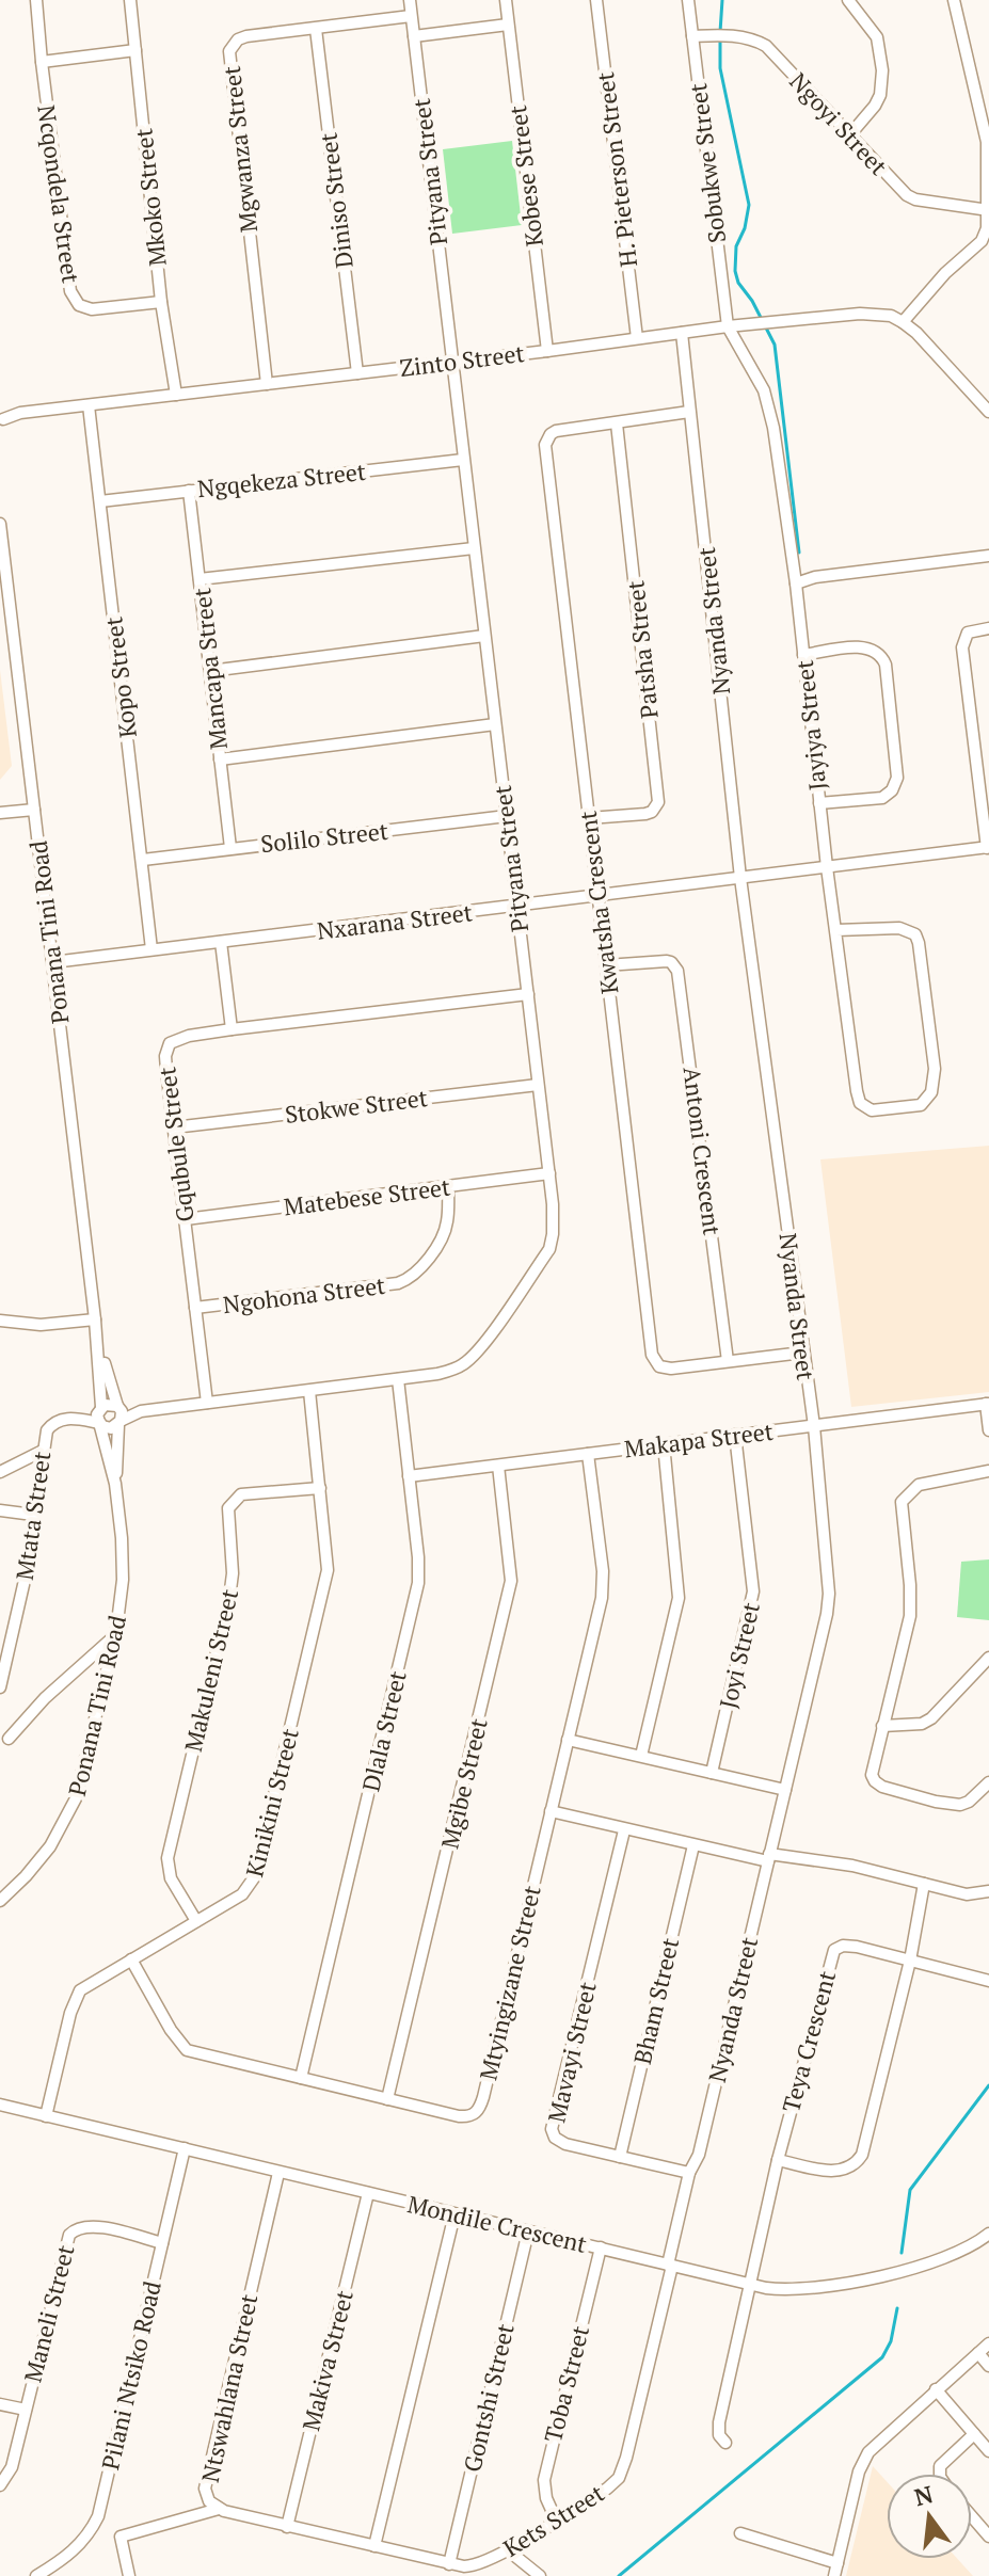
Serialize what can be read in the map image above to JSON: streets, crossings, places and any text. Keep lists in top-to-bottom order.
{
  "streets": {
    "street": [
      "Ngoyi Street",
      "Mgwanza Street",
      "Sobukwe Street",
      "H. Pieterson Street",
      "Pityana Street",
      "Kobese Street",
      "Ncqondela Street",
      "Mkoko Street",
      "Diniso Street",
      "Zinto Street",
      "Ngqekeza Street",
      "Nyanda Street",
      "Patsha Street",
      "Mancapa Street",
      "Kopo Street",
      "Jayiya Street",
      "Solilo Street",
      "Kwatsha Crescent",
      "Nxarana Street",
      "Ponana Tini Road",
      "Stokwe Street",
      "Gqubule Street",
      "Antoni Crescent",
      "Matebese Street",
      "Ngohona Street",
      "Makapa Street",
      "Mtata Street",
      "Joyi Street",
      "Makuleni Street",
      "Dlala Street",
      "Mgibe Street",
      "Kinikini Street",
      "Mtyingizane Street",
      "Bham Street",
      "Teya Crescent",
      "Mavayi Street",
      "Mondile Crescent",
      "Maneli Street",
      "Makiva Street",
      "Pilani Ntsiko Road",
      "Toba Street",
      "Ntswahlana Street",
      "Gontshi Street",
      "Kets Street"
    ]
  },
  "crossings": [
    ["Ngoyi Street", "Sobukwe Street"],
    ["Mgwanza Street", "Pityana Street"],
    ["Mgwanza Street", "Diniso Street"],
    ["Mgwanza Street", "Zinto Street"],
    ["Sobukwe Street", "Zinto Street"],
    ["Sobukwe Street", "Jayiya Street"],
    ["H. Pieterson Street", "Zinto Street"],
    ["Pityana Street", "Zinto Street"],
    ["Pityana Street", "Ngqekeza Street"],
    ["Pityana Street", "Solilo Street"],
    ["Pityana Street", "Nxarana Street"],
    ["Pityana Street", "Ponana Tini Road"],
    ["Pityana Street", "Stokwe Street"],
    ["Pityana Street", "Gqubule Street"],
    ["Pityana Street", "Matebese Street"],
    ["Pityana Street", "Mtata Street"],
    ["Pityana Street", "Dlala Street"],
    ["Pityana Street", "Kinikini Street"],
    ["Kobese Street", "Zinto Street"],
    ["Ncqondela Street", "Mkoko Street"],
    ["Mkoko Street", "Zinto Street"],
    ["Diniso Street", "Zinto Street"],
    ["Zinto Street", "Nyanda Street"],
    ["Zinto Street", "Kopo Street"],
    ["Zinto Street", "Jayiya Street"],
    ["Ngqekeza Street", "Mancapa Street"],
    ["Ngqekeza Street", "Kopo Street"],
    ["Nyanda Street", "Kwatsha Crescent"],
    ["Nyanda Street", "Nxarana Street"],
    ["Nyanda Street", "Makapa Street"],
    ["Nyanda Street", "Mavayi Street"],
    ["Nyanda Street", "Mondile Crescent"],
    ["Nyanda Street", "Kets Street"],
    ["Patsha Street", "Kwatsha Crescent"],
    ["Mancapa Street", "Solilo Street"],
    ["Kopo Street", "Solilo Street"],
    ["Kopo Street", "Nxarana Street"],
    ["Jayiya Street", "Nxarana Street"],
    ["Kwatsha Crescent", "Nxarana Street"],
    ["Kwatsha Crescent", "Antoni Crescent"],
    ["Nxarana Street", "Ponana Tini Road"],
    ["Ponana Tini Road", "Mtata Street"],
    ["Stokwe Street", "Gqubule Street"],
    ["Gqubule Street", "Matebese Street"],
    ["Gqubule Street", "Ngohona Street"],
    ["Matebese Street", "Ngohona Street"],
    ["Makapa Street", "Joyi Street"],
    ["Makapa Street", "Dlala Street"],
    ["Makapa Street", "Mgibe Street"],
    ["Makapa Street", "Mtyingizane Street"],
    ["Makuleni Street", "Kinikini Street"],
    ["Dlala Street", "Mtyingizane Street"],
    ["Mgibe Street", "Mtyingizane Street"],
    ["Kinikini Street", "Mtyingizane Street"],
    ["Kinikini Street", "Mondile Crescent"],
    ["Bham Street", "Mavayi Street"],
    ["Teya Crescent", "Mondile Crescent"],
    ["Mondile Crescent", "Makiva Street"],
    ["Mondile Crescent", "Pilani Ntsiko Road"],
    ["Mondile Crescent", "Toba Street"],
    ["Mondile Crescent", "Ntswahlana Street"],
    ["Mondile Crescent", "Gontshi Street"],
    ["Mondile Crescent", "Kets Street"],
    ["Maneli Street", "Pilani Ntsiko Road"],
    ["Makiva Street", "Ntswahlana Street"],
    ["Toba Street", "Kets Street"],
    ["Ntswahlana Street", "Kets Street"],
    ["Gontshi Street", "Kets Street"]
  ],
  "north": "top"
}
